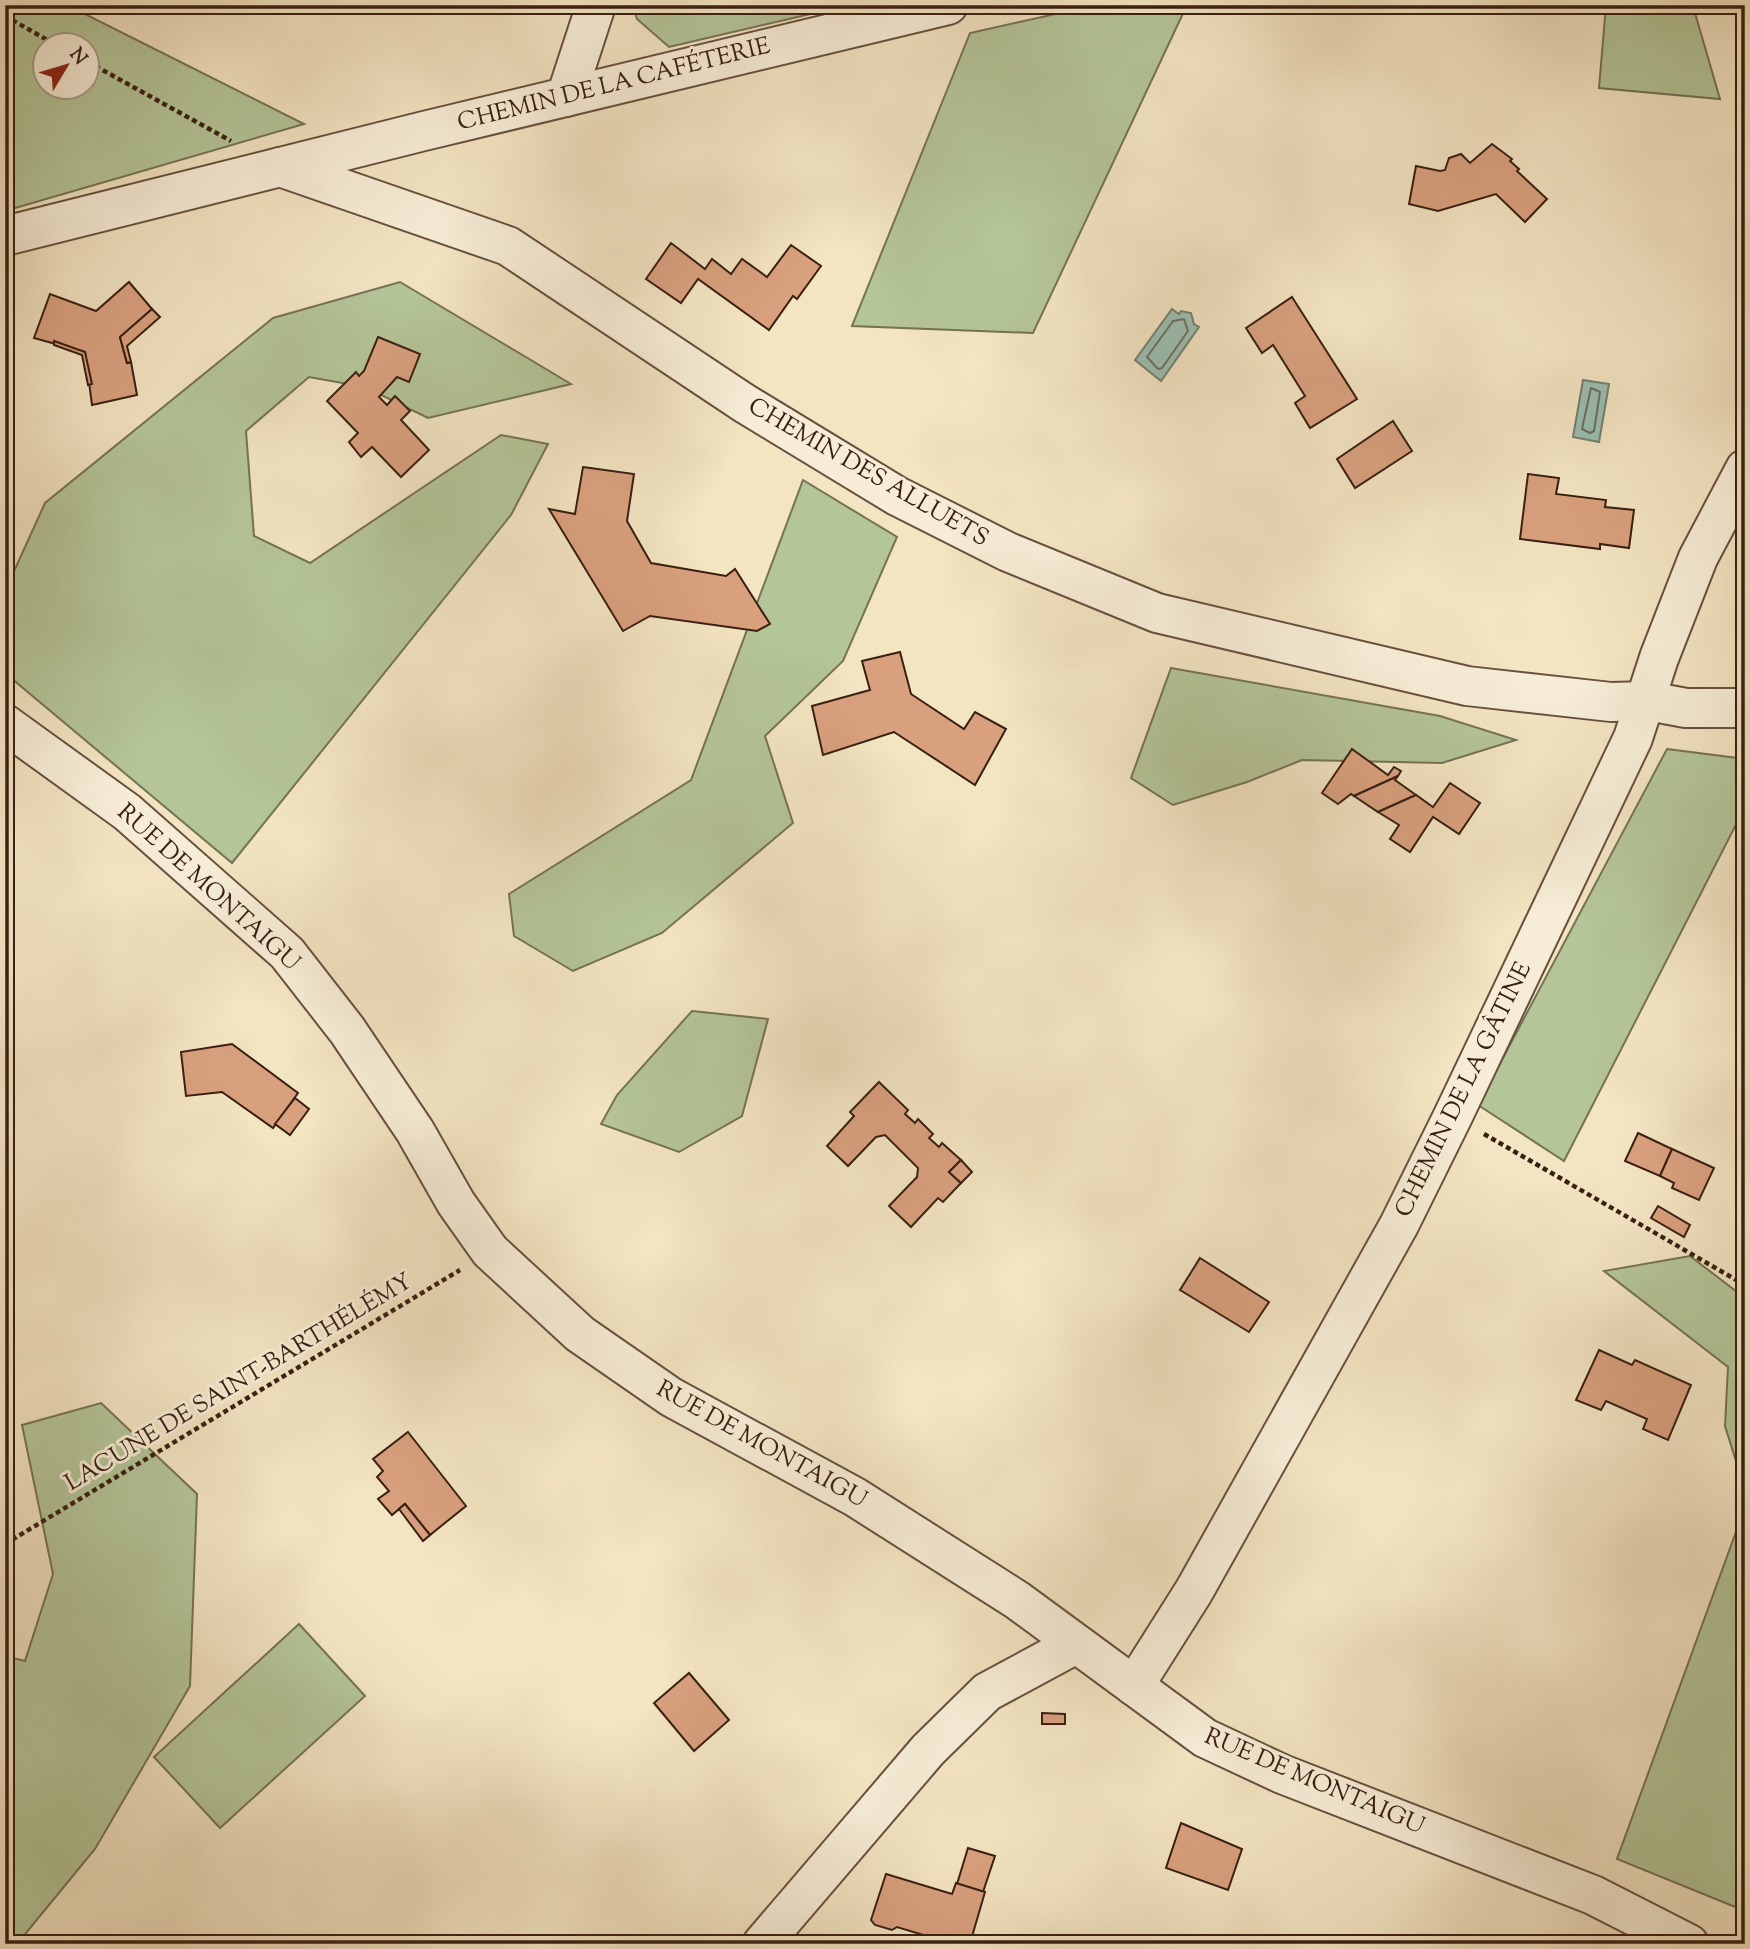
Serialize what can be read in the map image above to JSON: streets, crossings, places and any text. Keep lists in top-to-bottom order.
{
  "streets": {
    "street": [
      "CHEMIN DE LA CAFÉTERIE",
      "CHEMIN DES ALLUETS",
      "RUE DE MONTAIGU",
      "CHEMIN DE LA GÂTINE"
    ],
    "path": ["LACUNE DE SAINT-BARTHÉLÉMY"]
  },
  "crossings": [
    ["CHEMIN DE LA CAFÉTERIE", "CHEMIN DES ALLUETS"],
    ["CHEMIN DES ALLUETS", "CHEMIN DE LA GÂTINE"],
    ["RUE DE MONTAIGU", "CHEMIN DE LA GÂTINE"],
    ["RUE DE MONTAIGU", "LACUNE DE SAINT-BARTHÉLÉMY"]
  ],
  "north": "top right"
}
